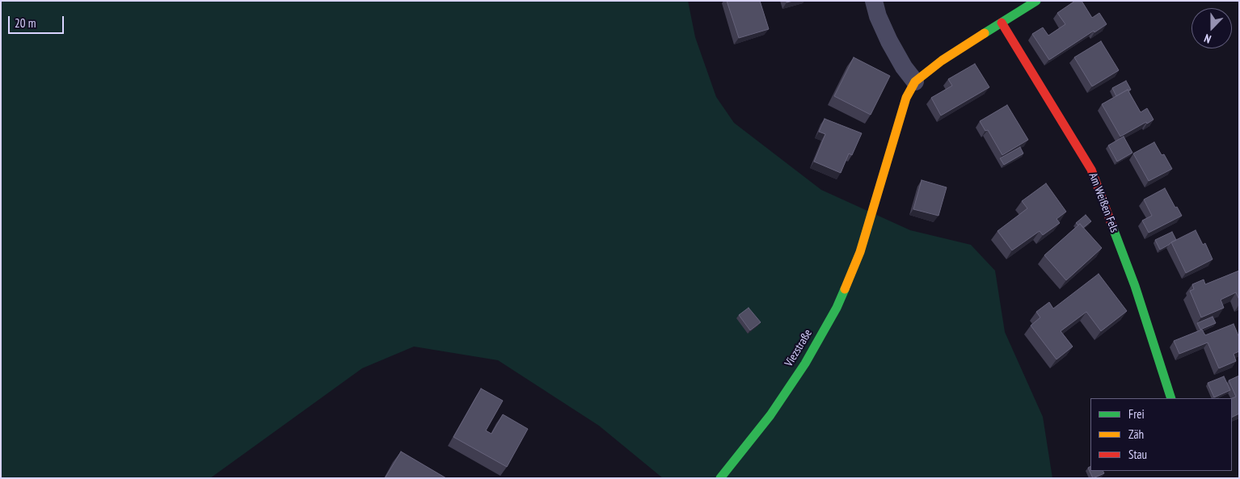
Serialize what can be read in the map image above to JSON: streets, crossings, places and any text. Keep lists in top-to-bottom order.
{
  "streets": {
    "street": ["Am Weißen Fels", "Viezstraße"]
  },
  "legend": ["Frei", "Zäh", "Stau"],
  "scale_bar": "20 m",
  "north": "bottom"
}
